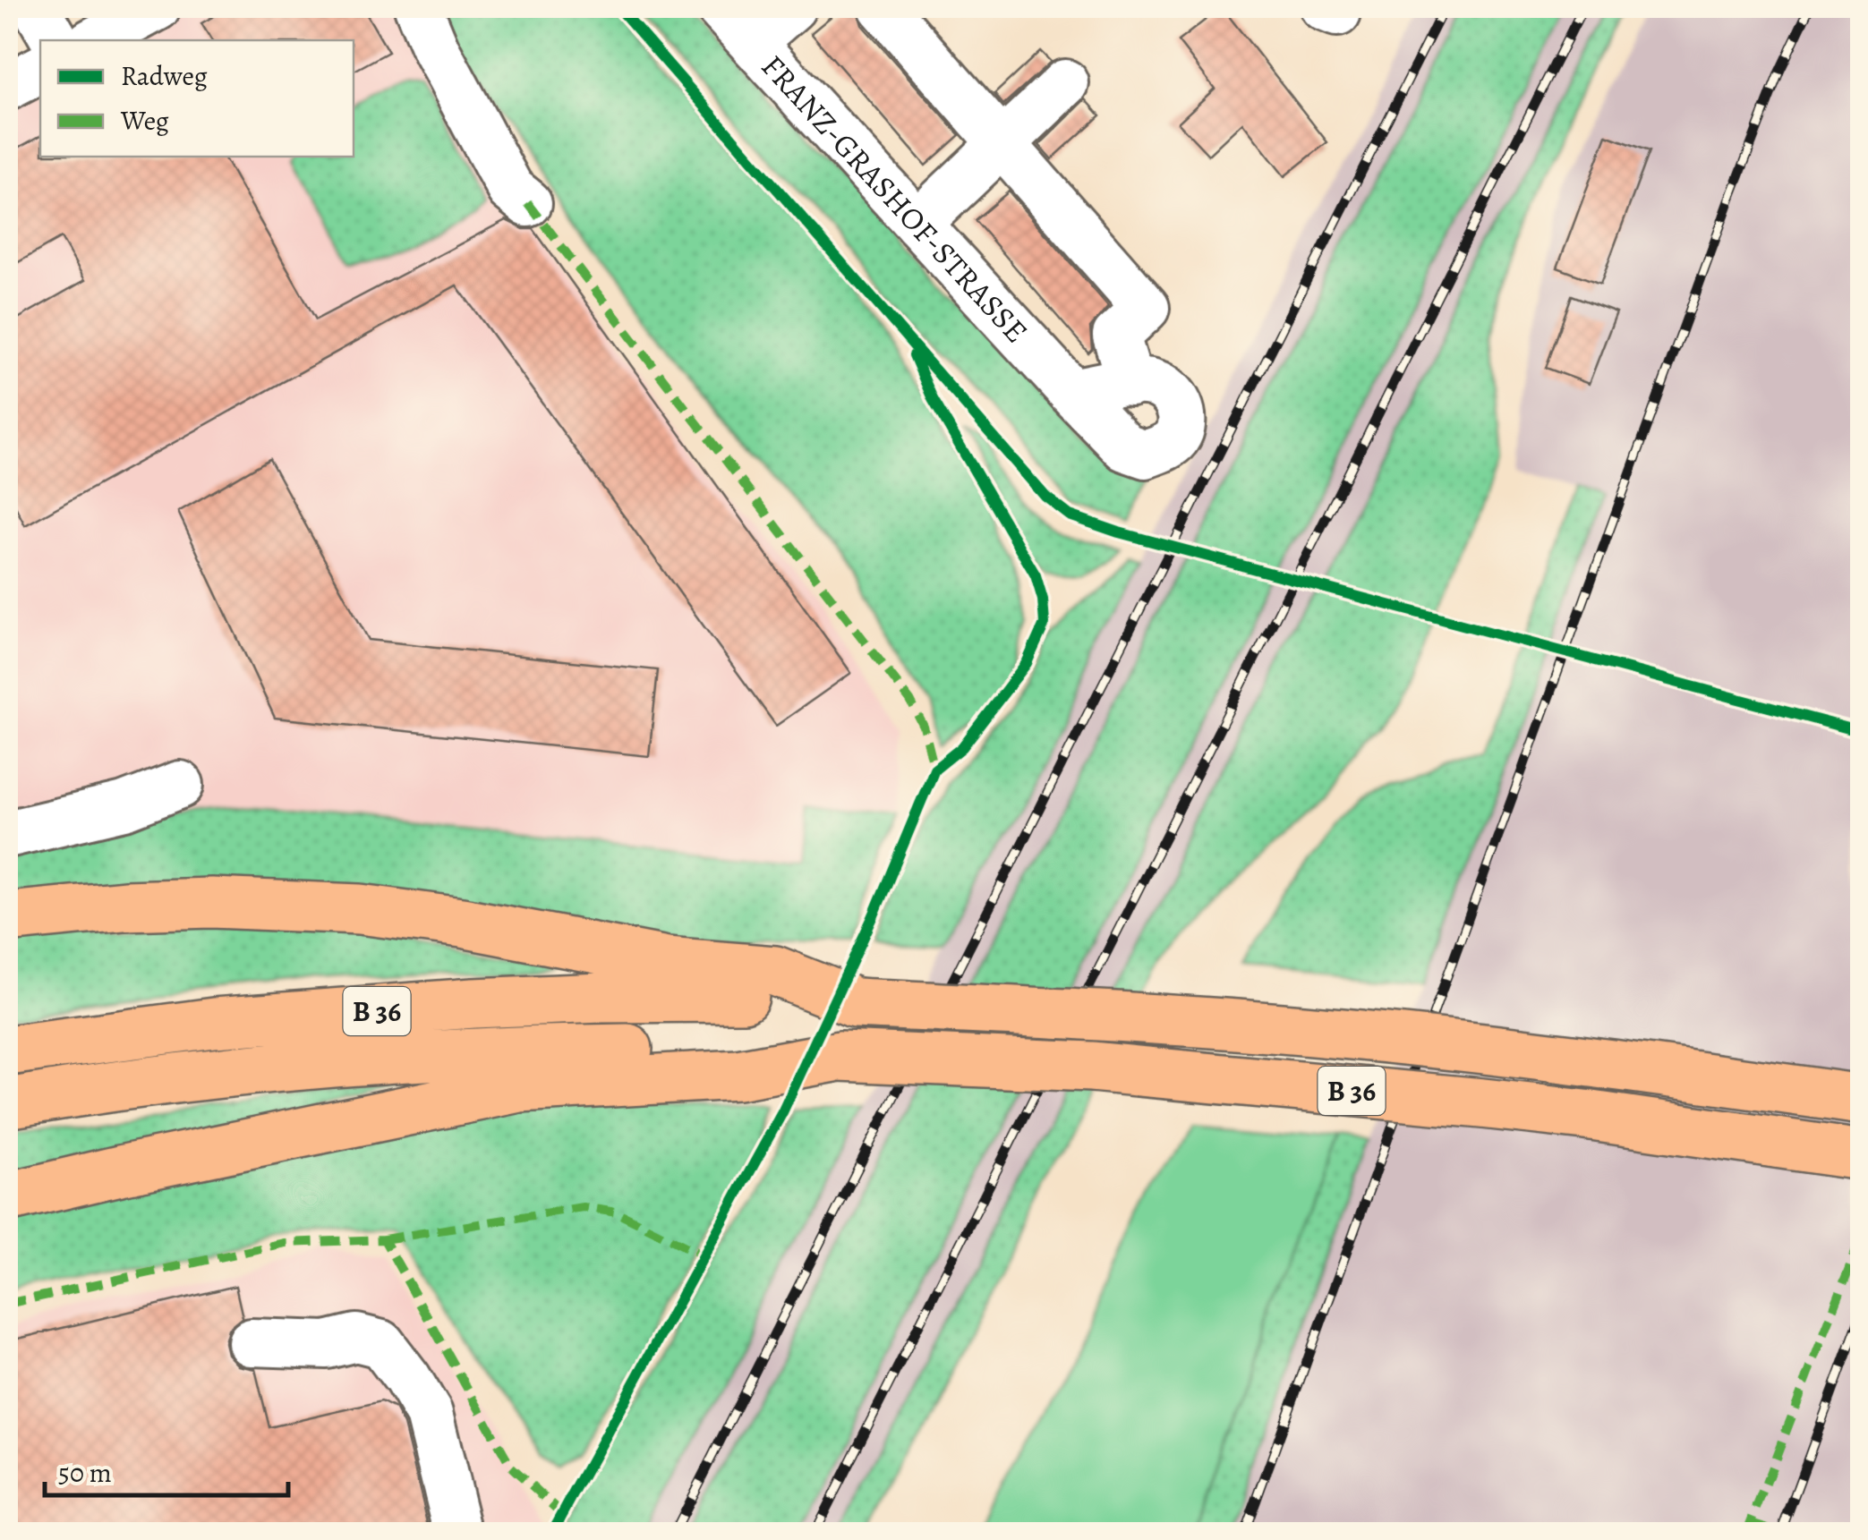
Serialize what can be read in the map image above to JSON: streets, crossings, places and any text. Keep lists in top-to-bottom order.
{
  "streets": {
    "highway": ["B 36"],
    "street": ["FRANZ-GRASHOF-STRASSE"]
  },
  "legend": ["Radweg", "Weg"],
  "scale_bar": "50 m"
}
